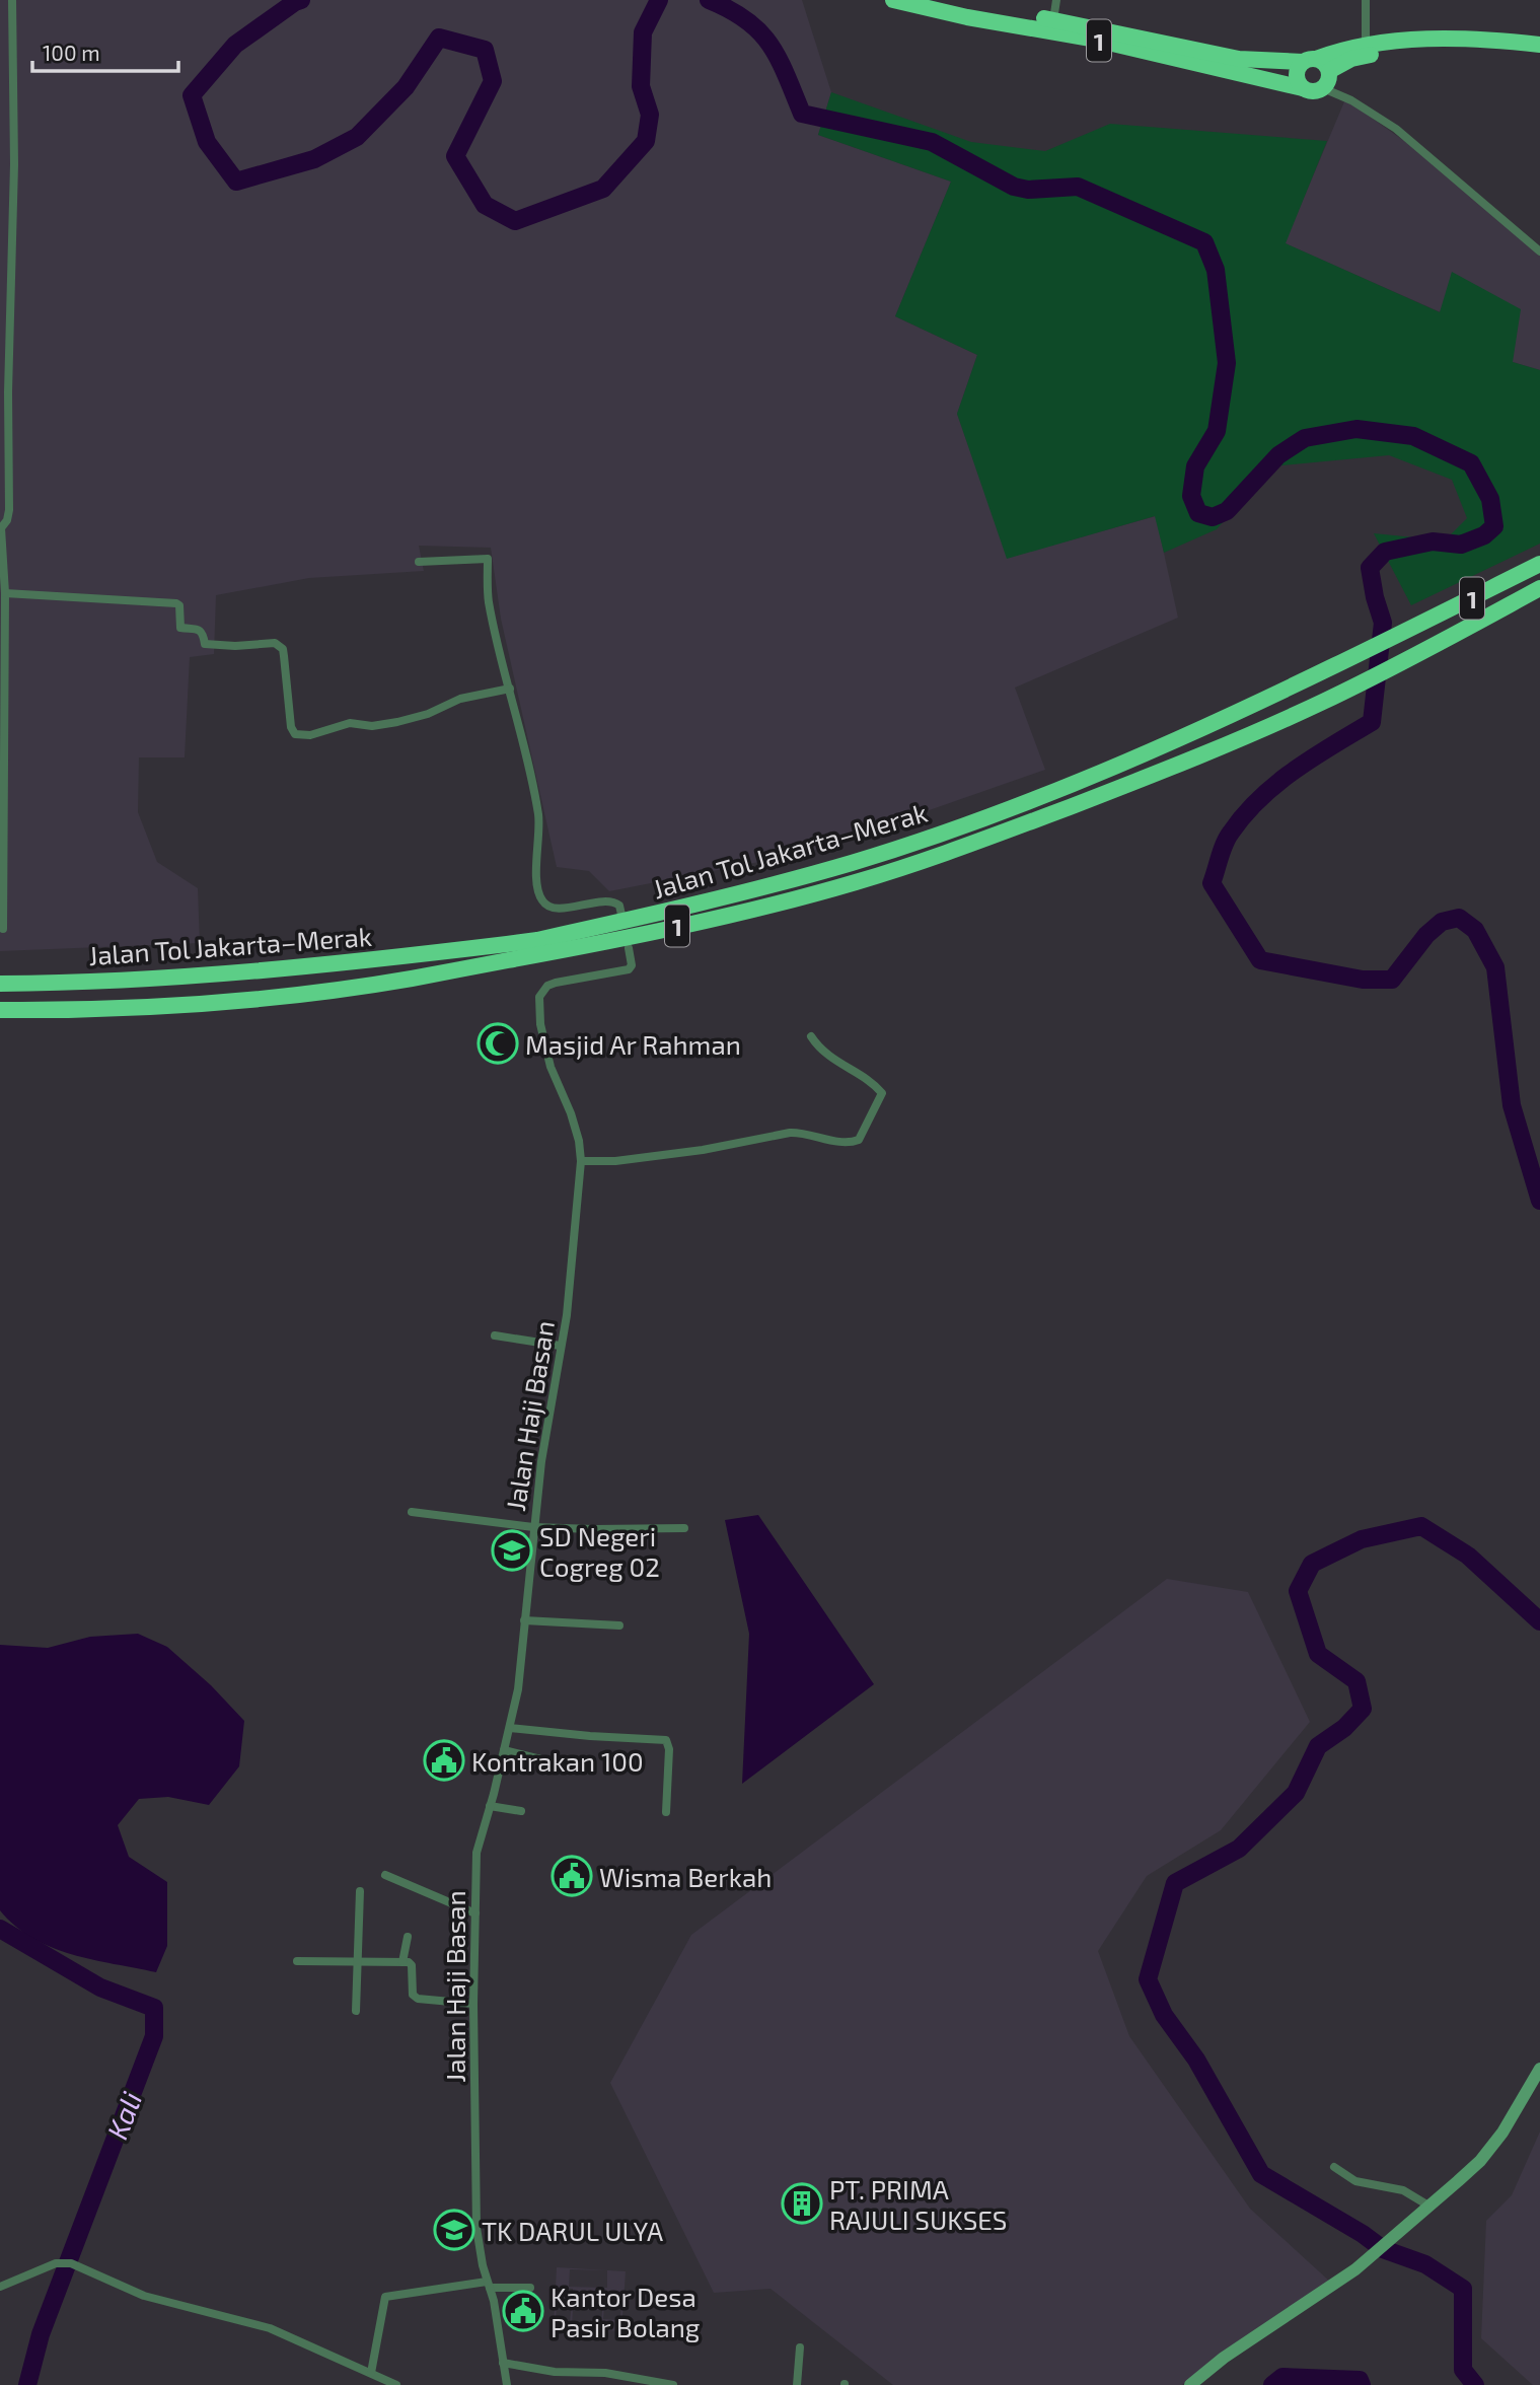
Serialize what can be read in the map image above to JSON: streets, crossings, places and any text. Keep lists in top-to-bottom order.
{
  "streets": {
    "highway": ["1", "Jalan Tol Jakarta–Merak"],
    "street": ["Jalan Haji Basan"]
  },
  "water": ["Kali"],
  "places": {
    "mosque": ["Masjid Ar Rahman"],
    "school or university": ["SD Negeri Cogreg 02", "TK DARUL ULYA"],
    "public building": ["Kontrakan 100", "Wisma Berkah", "Kantor Desa Pasir Bolang"],
    "building": ["PT. PRIMA RAJULI SUKSES"]
  },
  "scale_bar": "100 m"
}
